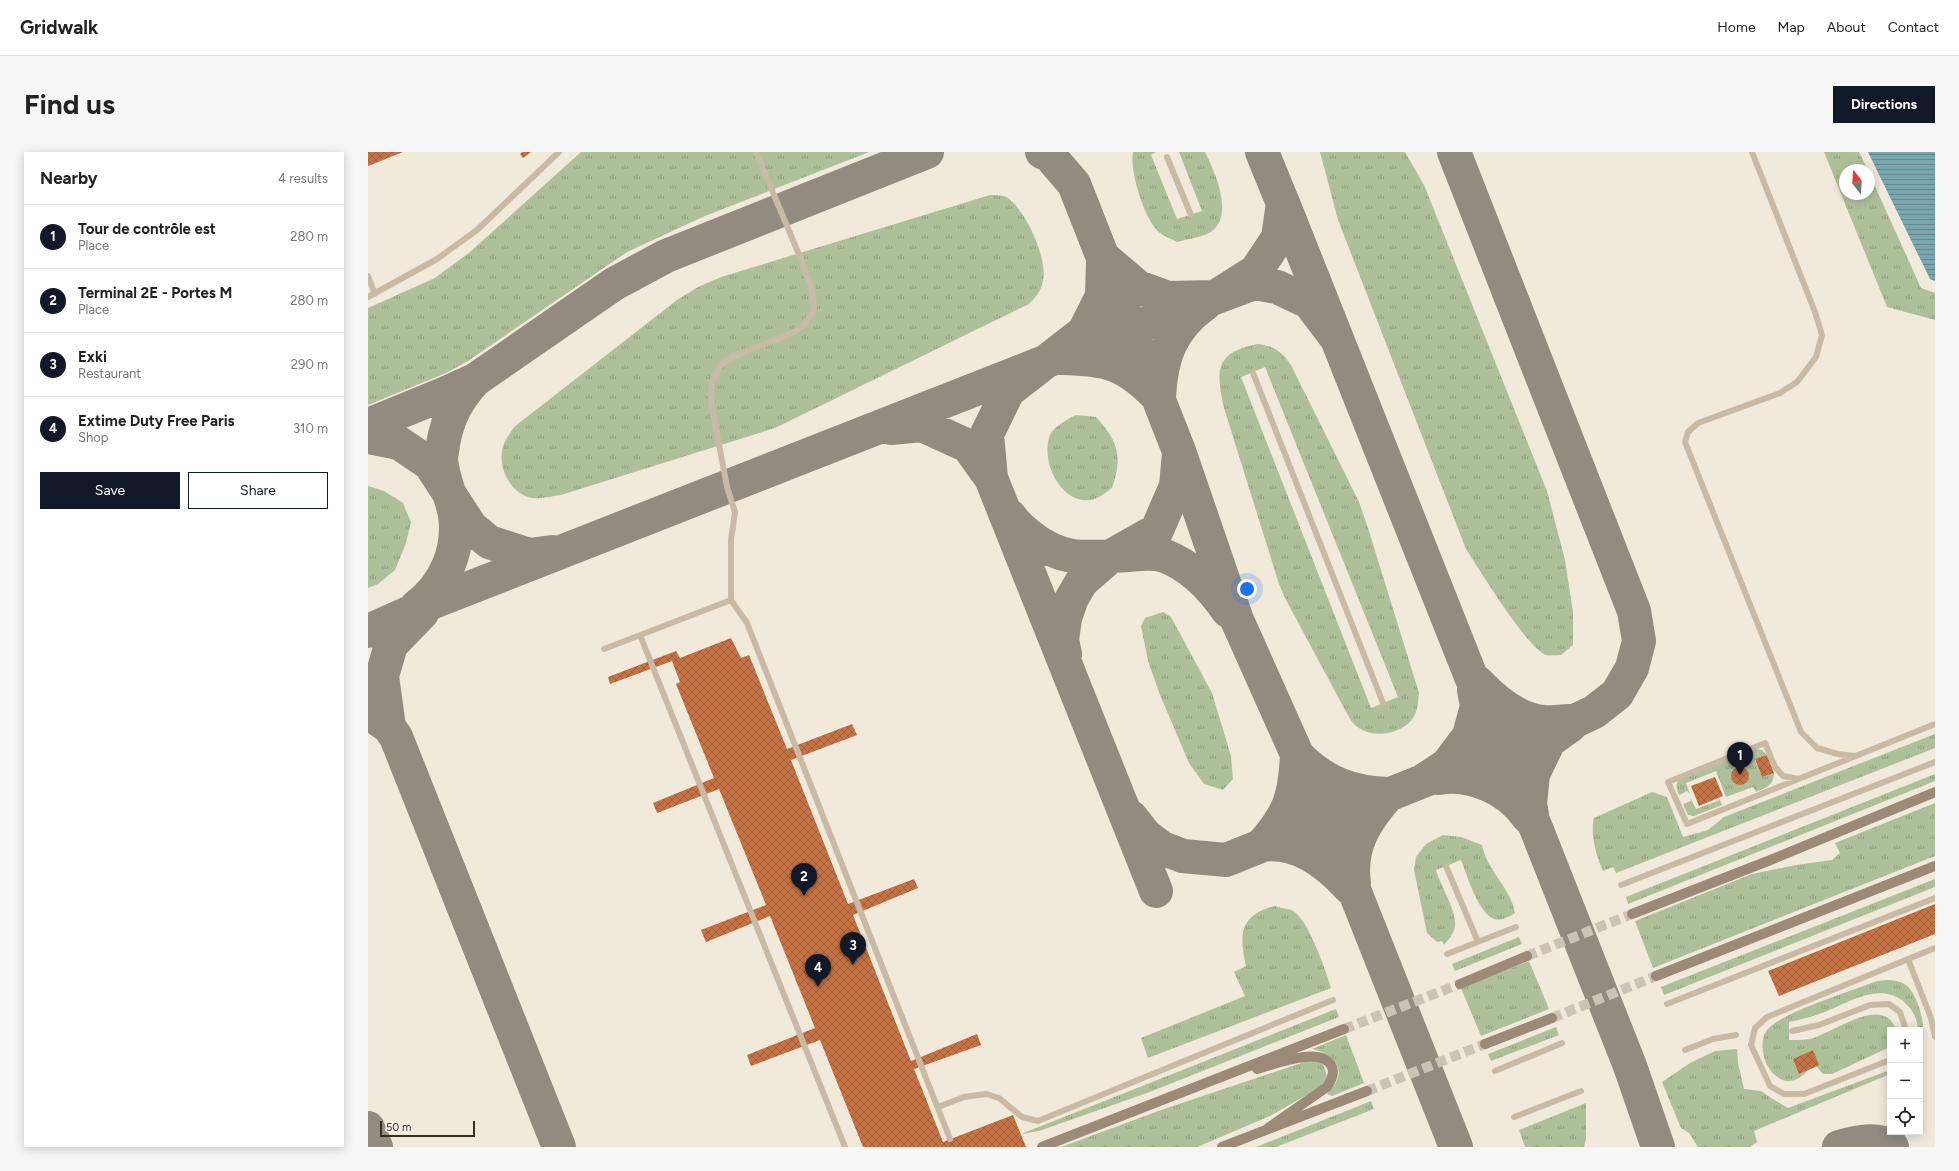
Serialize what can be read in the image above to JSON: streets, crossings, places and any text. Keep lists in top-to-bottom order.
{
  "scale_bar": "50 m",
  "north": "top",
  "page": {
    "header": "Gridwalk",
    "nav": [
      "Home",
      "Map",
      "About",
      "Contact"
    ],
    "buttons": [
      "Directions",
      ["Save", "Share"]
    ],
    "title": "Find us",
    "heading": ["Nearby", "4 results"],
    "list": [
      {
        "mark": "1",
        "name": "Tour de contrôle est",
        "note": "Place",
        "value": "280 m"
      },
      {
        "mark": "2",
        "name": "Terminal 2E - Portes M",
        "note": "Place",
        "value": "280 m"
      },
      {
        "mark": "3",
        "name": "Exki",
        "note": "Restaurant",
        "value": "290 m"
      },
      {
        "mark": "4",
        "name": "Extime Duty Free Paris",
        "note": "Shop",
        "value": "310 m"
      }
    ],
    "pins": [
      "1",
      "2",
      "3",
      "4"
    ],
    "map_buttons": ["+", "−"],
    "scale": "50 m"
  }
}
